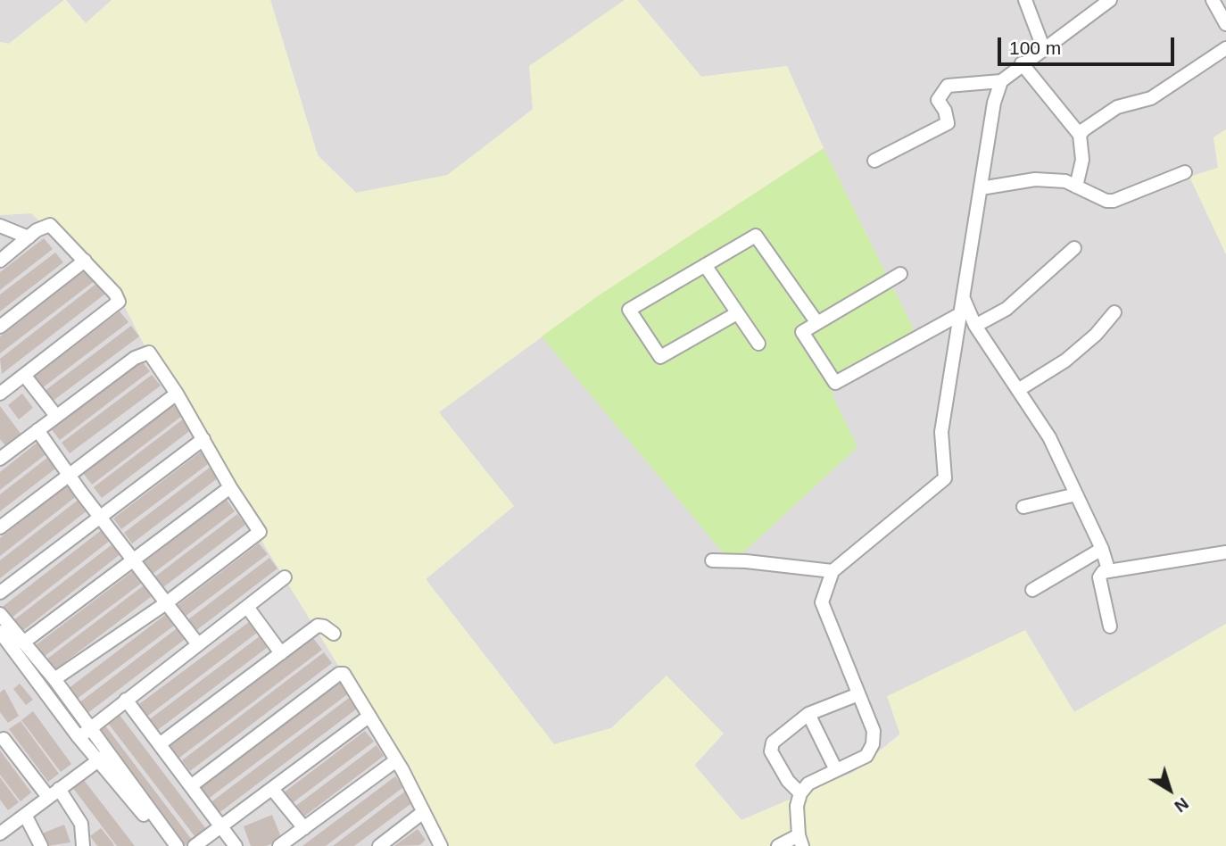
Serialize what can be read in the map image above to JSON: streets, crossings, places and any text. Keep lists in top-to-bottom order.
{
  "scale_bar": "100 m",
  "north": "bottom right"
}
